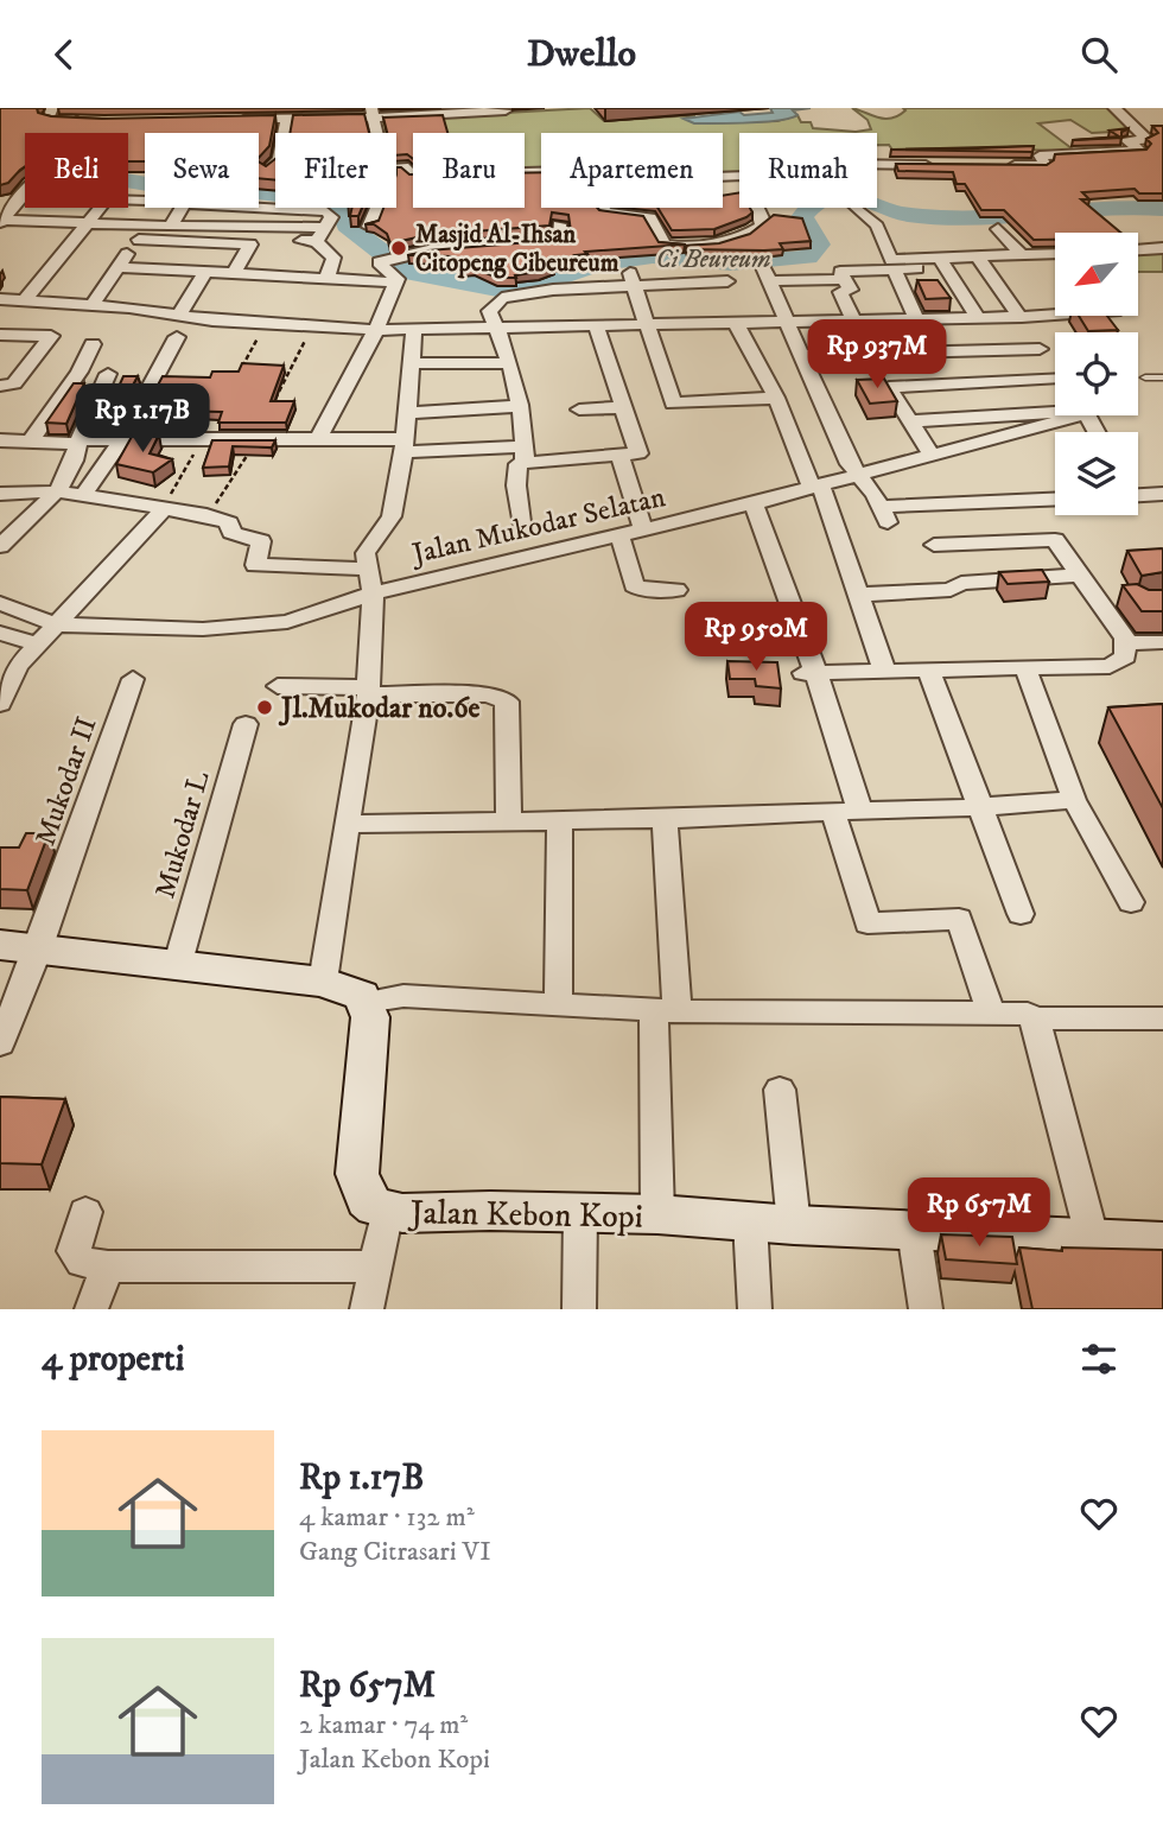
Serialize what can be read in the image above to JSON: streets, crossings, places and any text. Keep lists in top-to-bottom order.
{
  "streets": {
    "main road": ["Jalan Kebon Kopi"],
    "street": ["Jalan Mukodar Selatan", "Mukodar II", "Mukodar L"]
  },
  "water": ["Ci Beureum"],
  "places": ["Masjid Al-Ihsan Citopeng Cibeureum", "Jl.Mukodar no.6e"],
  "north": "bottom left",
  "page": {
    "header": "Dwello",
    "chip": [
      "Beli",
      "Sewa",
      "Filter",
      "Baru",
      "Apartemen",
      "Rumah"
    ],
    "price": [
      "Rp 937M",
      "Rp 1.17B",
      "Rp 950M",
      "Rp 657M"
    ],
    "heading": "4 properti",
    "list": [
      {
        "name": "Rp 1.17B",
        "note": "4 kamar · 132 m² · Gang Citrasari VI"
      },
      {
        "name": "Rp 657M",
        "note": "2 kamar · 74 m² · Jalan Kebon Kopi"
      }
    ]
  }
}
